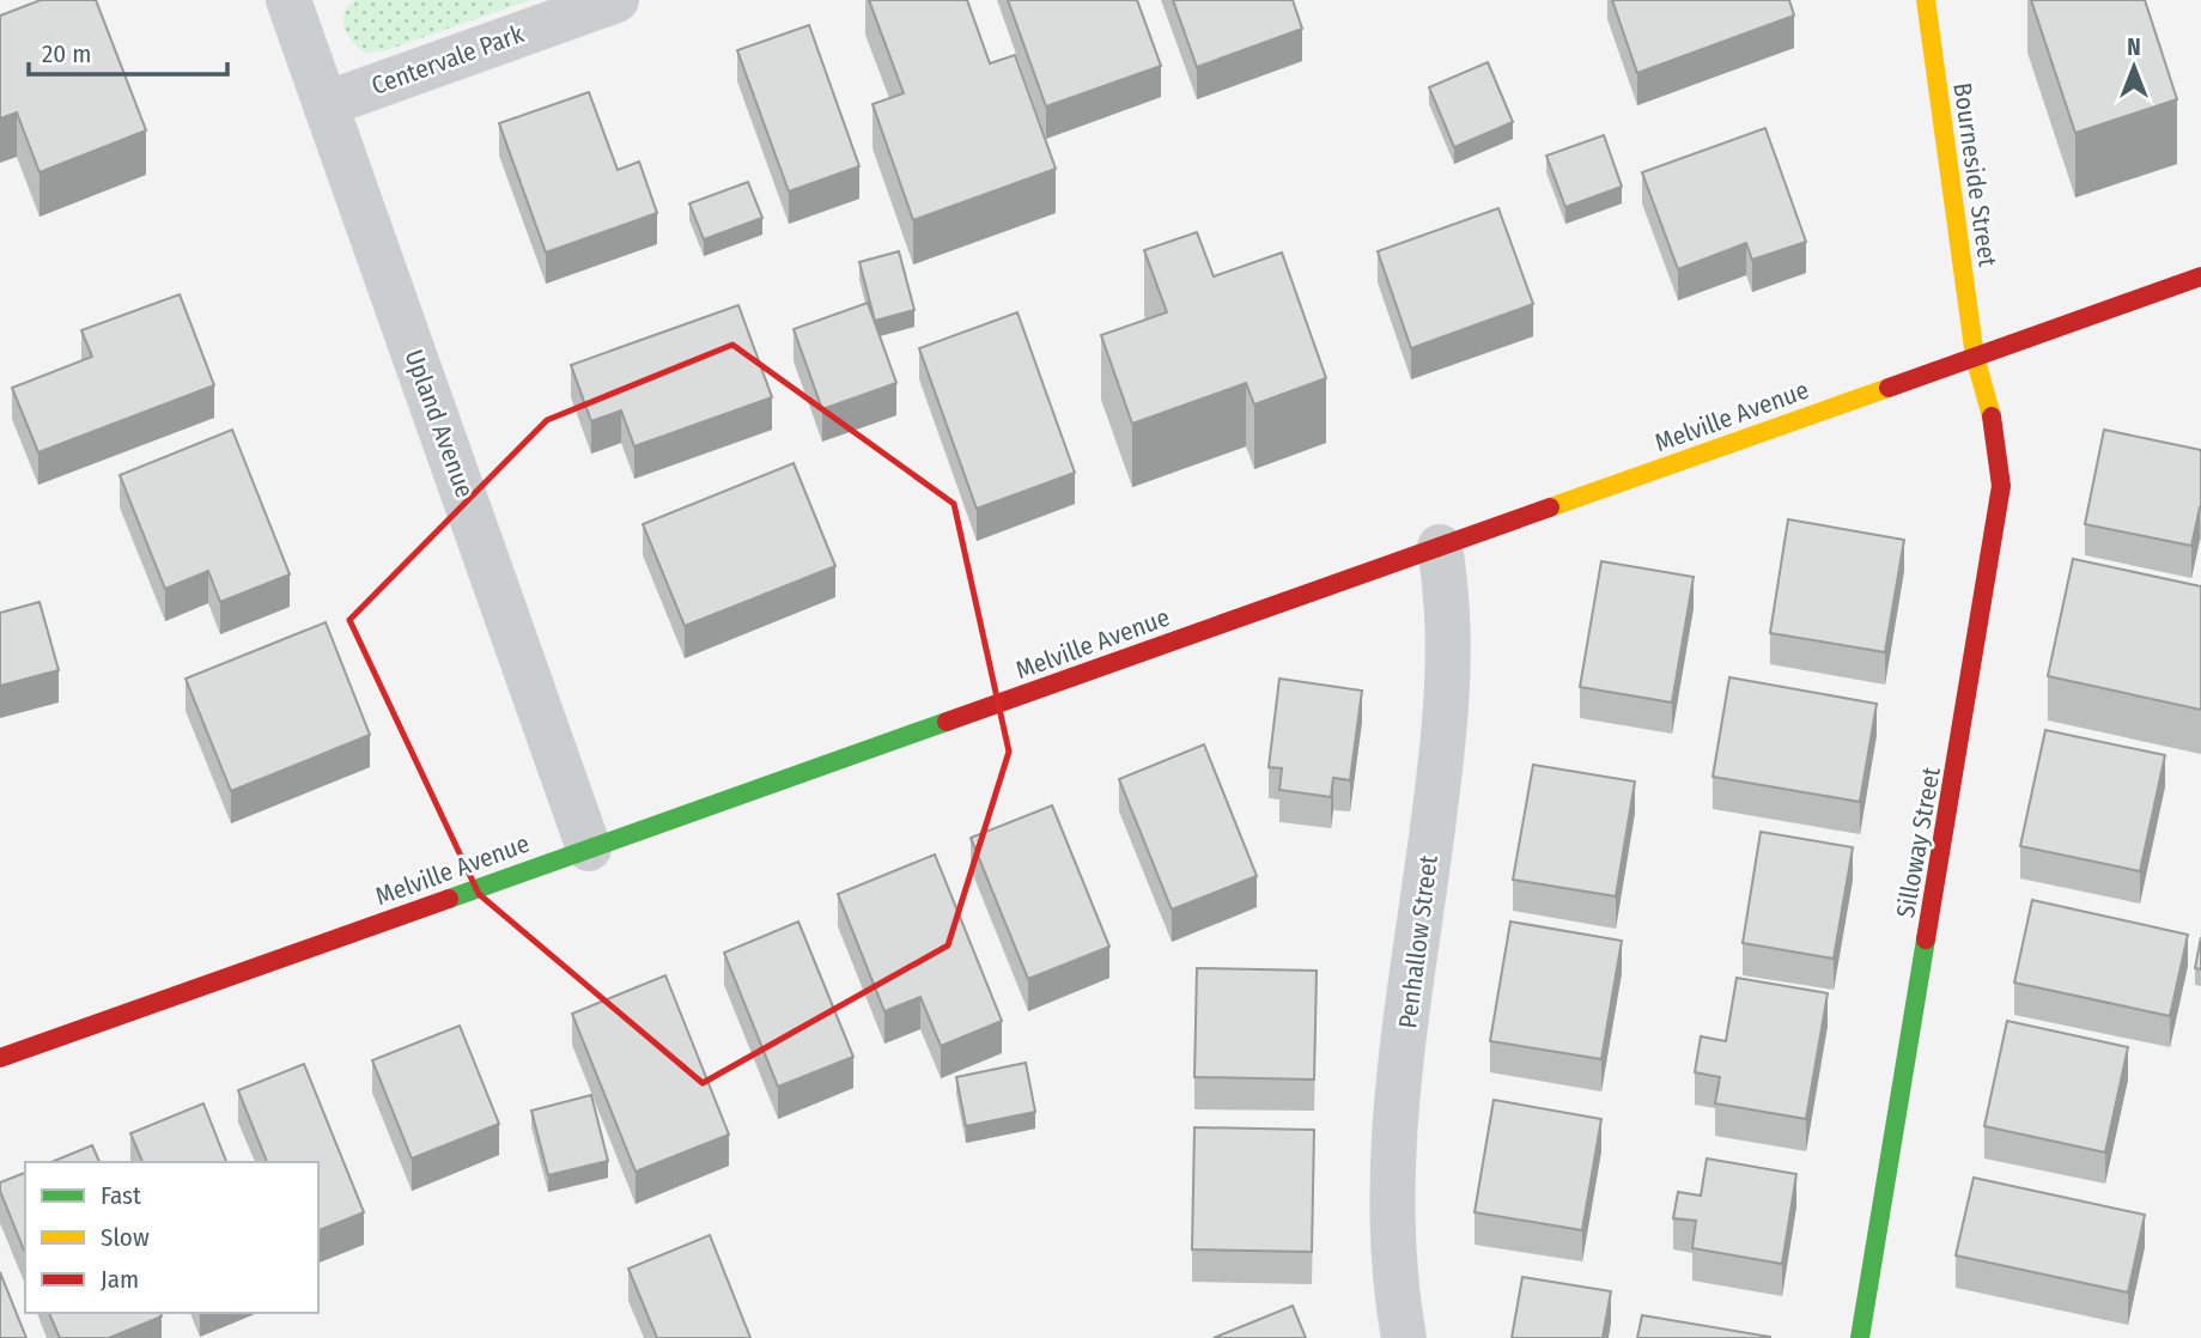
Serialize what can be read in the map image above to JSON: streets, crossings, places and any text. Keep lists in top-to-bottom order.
{
  "streets": {
    "street": [
      "Centervale Park",
      "Bourneside Street",
      "Melville Avenue",
      "Upland Avenue",
      "Silloway Street",
      "Penhallow Street"
    ]
  },
  "crossings": [
    ["Centervale Park", "Upland Avenue"],
    ["Bourneside Street", "Melville Avenue"],
    ["Bourneside Street", "Silloway Street"],
    ["Melville Avenue", "Upland Avenue"],
    ["Melville Avenue", "Silloway Street"],
    ["Melville Avenue", "Penhallow Street"]
  ],
  "legend": ["Fast", "Slow", "Jam"],
  "scale_bar": "20 m",
  "north": "top"
}
